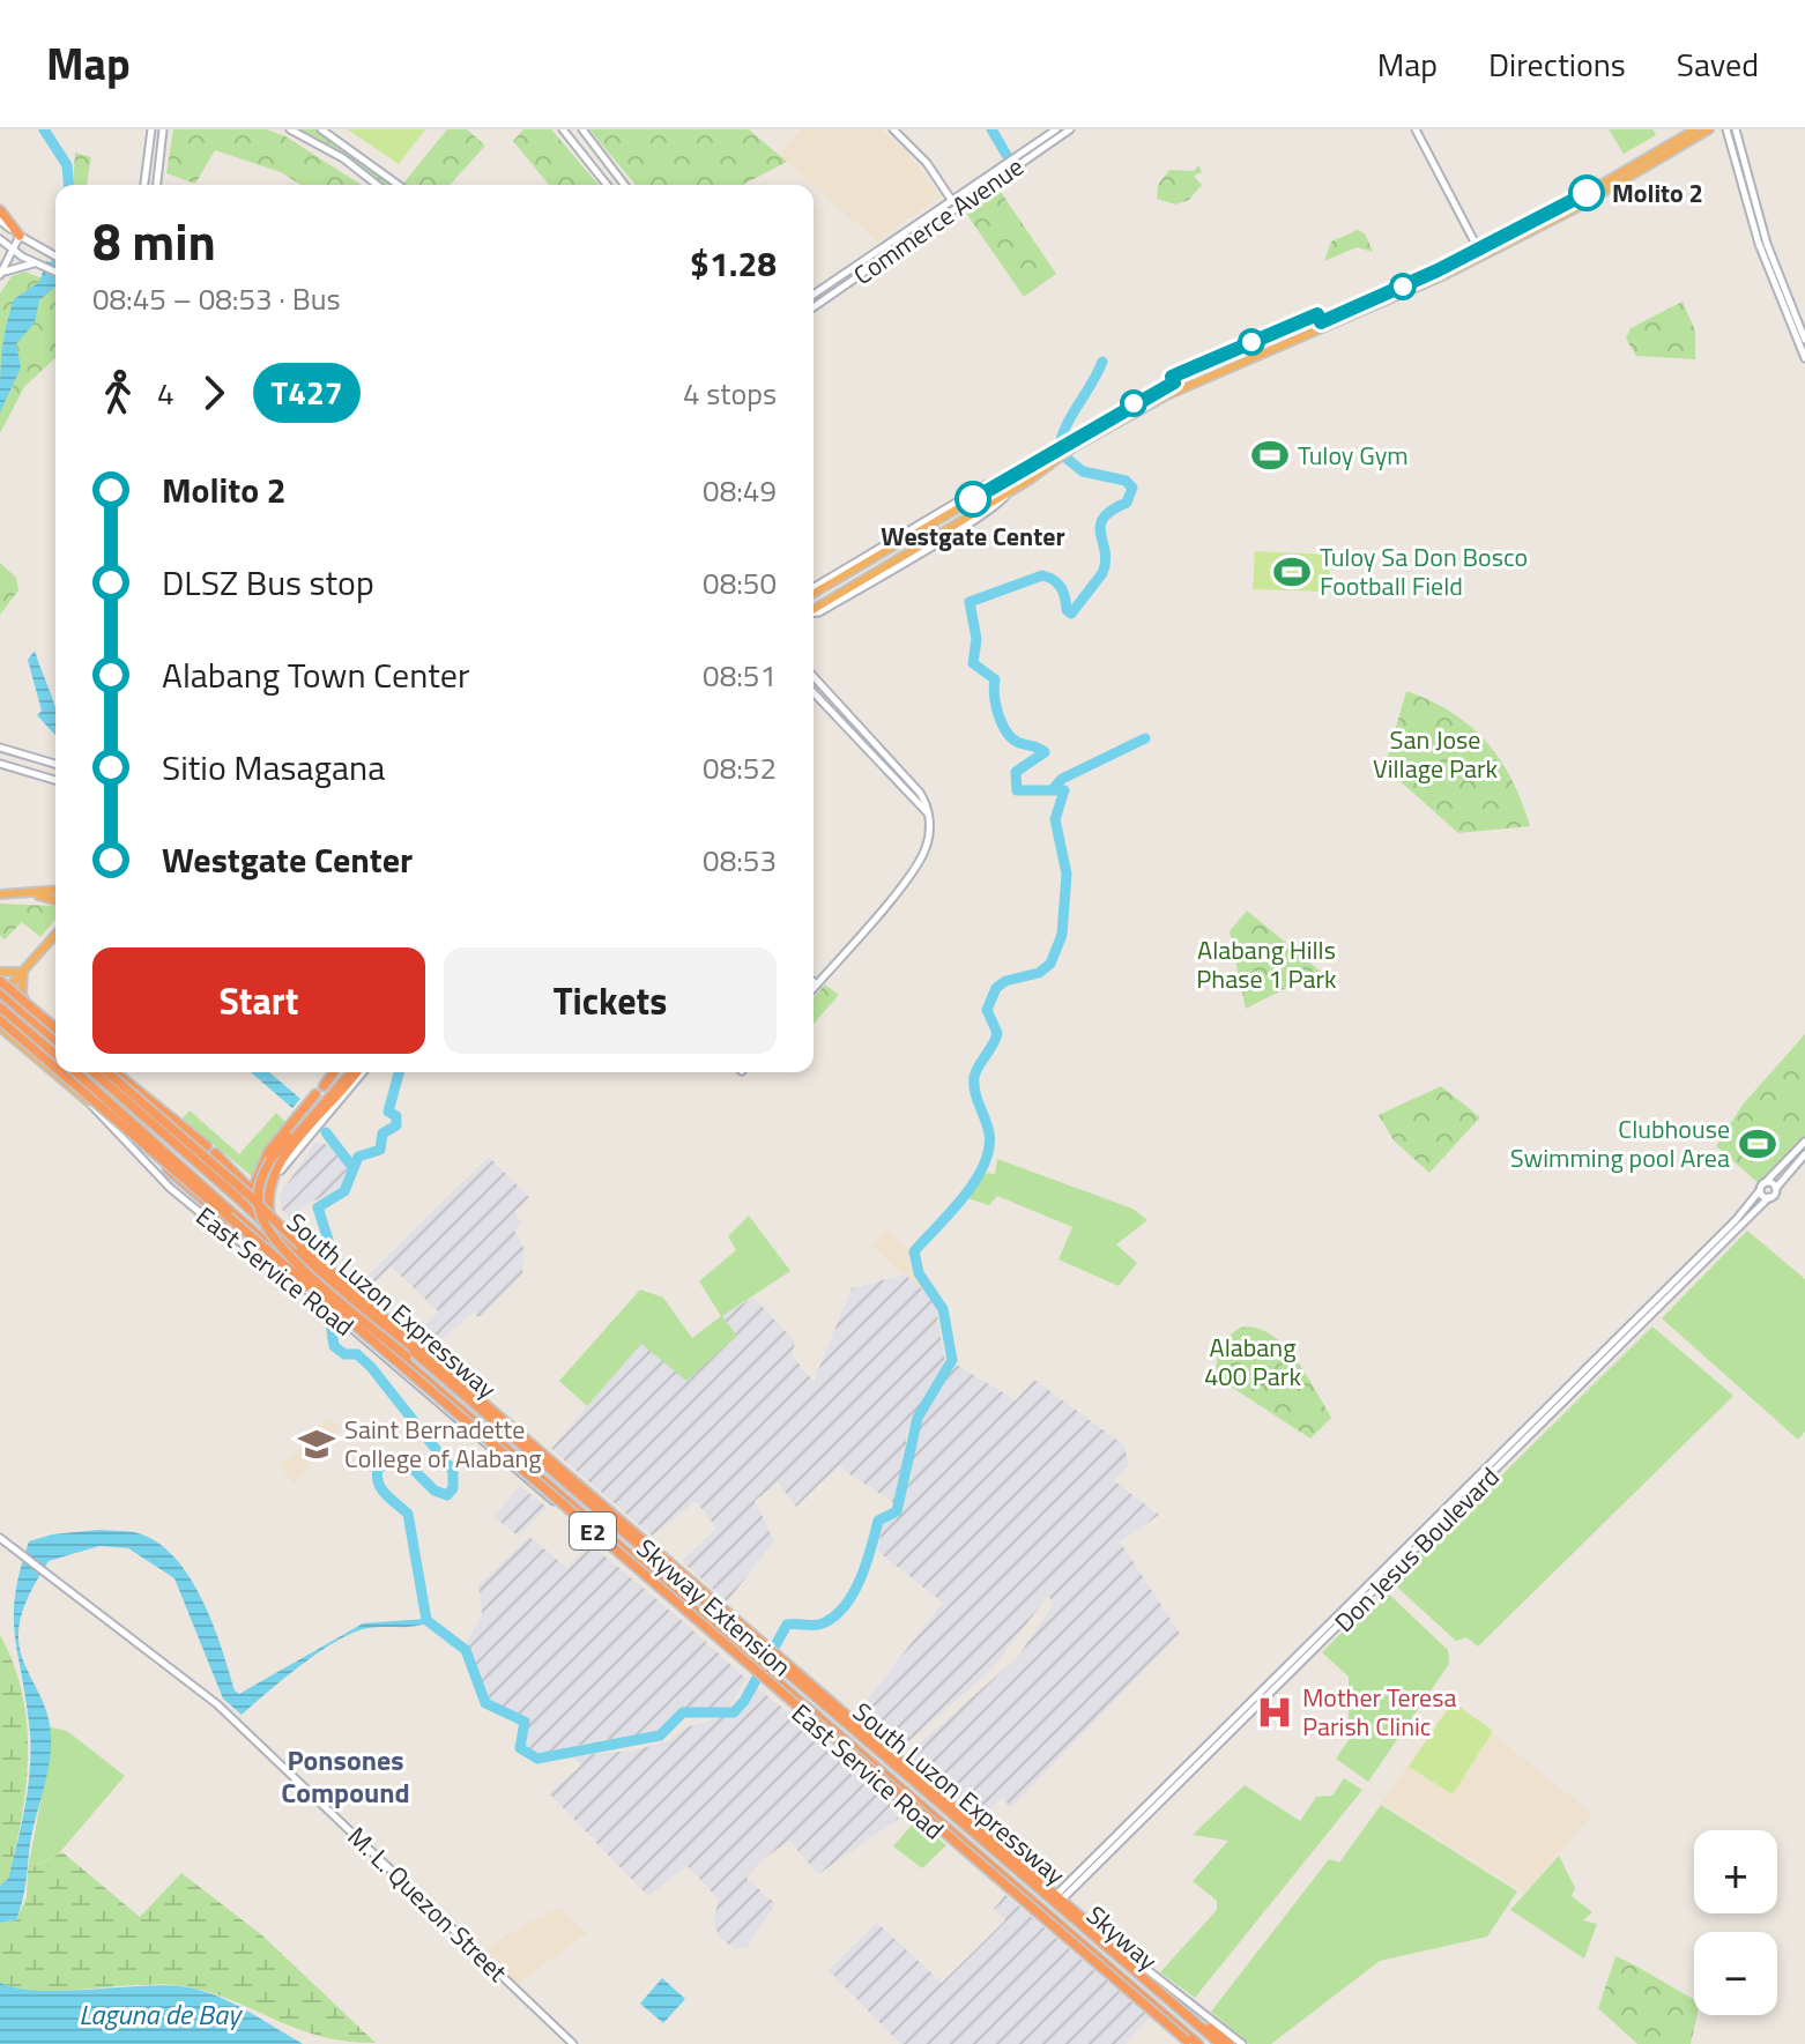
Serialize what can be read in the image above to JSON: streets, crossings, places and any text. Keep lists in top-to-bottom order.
{
  "streets": {
    "highway": [
      "South Luzon Expressway",
      "E2",
      "Skyway Extension",
      "Skyway"
    ],
    "main road": [
      "Commerce Avenue",
      "East Service Road",
      "Don Jesus Boulevard",
      "M. L. Quezon Street"
    ]
  },
  "crossings": [
    ["East Service Road", "South Luzon Expressway"],
    ["East Service Road", "Skyway Extension"],
    ["South Luzon Expressway", "Skyway"]
  ],
  "districts": ["Ponsones Compound"],
  "water": ["Laguna de Bay"],
  "parks": ["San Jose Village Park", "Alabang Hills Phase 1 Park", "Alabang 400 Park"],
  "places": {
    "other": ["Molito 2", "Westgate Center"],
    "sports": ["Tuloy Gym", "Tuloy Sa Don Bosco Football Field", "Clubhouse Swimming pool Area"],
    "school or university": ["Saint Bernadette College of Alabang"],
    "hospital": ["Mother Teresa Parish Clinic"]
  },
  "lines": ["bus line T427"],
  "page": {
    "header": "Map",
    "nav": ["Map", "Directions", "Saved"],
    "heading": ["8 min", "08:45 – 08:53 · Bus", "$1.28"],
    "legs": ["4", "T427", "4 stops"],
    "list": [
      {
        "name": "Molito 2",
        "value": "08:49"
      },
      {
        "name": "DLSZ Bus stop",
        "value": "08:50"
      },
      {
        "name": "Alabang Town Center",
        "value": "08:51"
      },
      {
        "name": "Sitio Masagana",
        "value": "08:52"
      },
      {
        "name": "Westgate Center",
        "value": "08:53"
      }
    ],
    "buttons": ["Start", "Tickets"],
    "map_buttons": ["+", "−"]
  }
}
